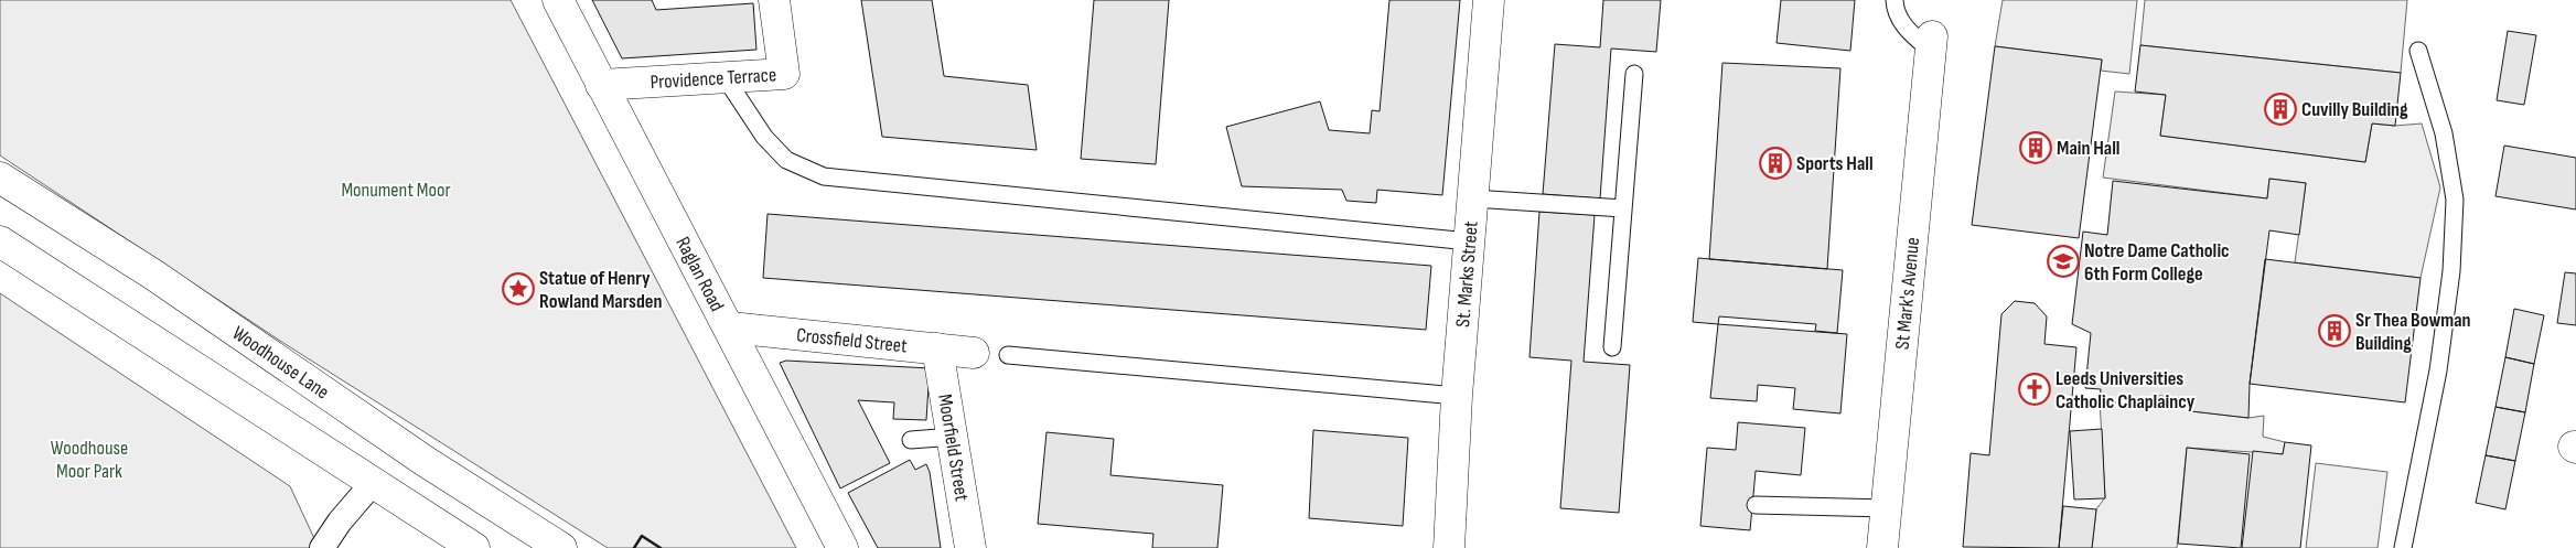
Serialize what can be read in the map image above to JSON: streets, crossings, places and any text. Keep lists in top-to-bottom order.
{
  "streets": {
    "main road": [
      "Providence Terrace",
      "Raglan Road",
      "St. Marks Street",
      "St Mark's Avenue",
      "Crossfield Street",
      "Woodhouse Lane",
      "Moorfield Street"
    ]
  },
  "crossings": [
    ["Providence Terrace", "Raglan Road"],
    ["Raglan Road", "Crossfield Street"],
    ["Crossfield Street", "Moorfield Street"]
  ],
  "parks": ["Monument Moor", "Woodhouse Moor Park"],
  "places": {
    "building": [
      "Cuvilly Building",
      "Main Hall",
      "Sports Hall",
      "Sr Thea Bowman Building"
    ],
    "school or university": ["Notre Dame Catholic 6th Form College"],
    "place": ["Statue of Henry Rowland Marsden"],
    "church": ["Leeds Universities Catholic Chaplaincy"]
  }
}
